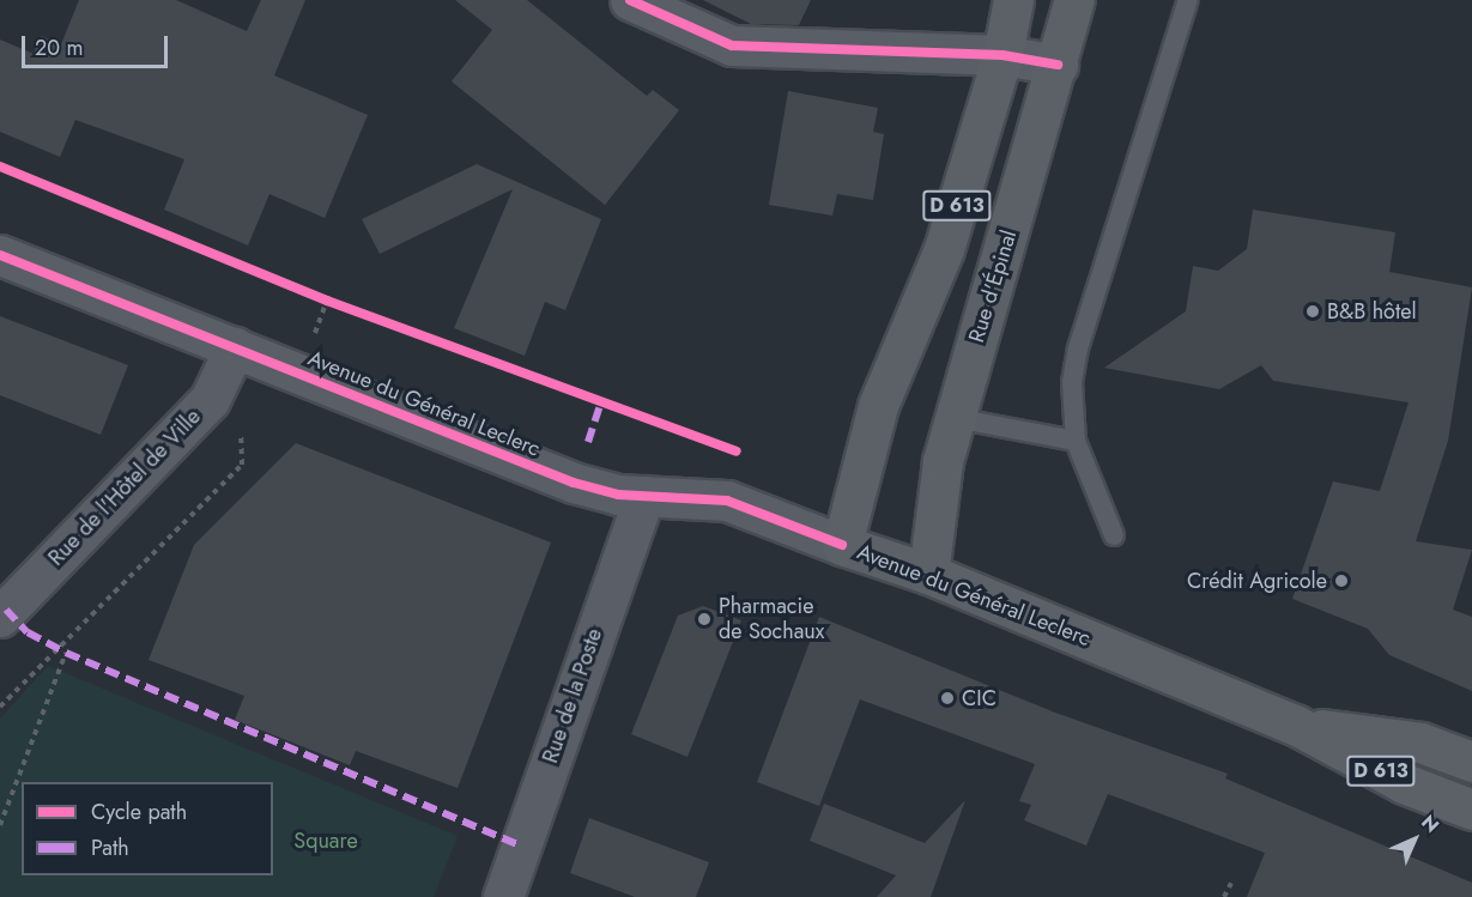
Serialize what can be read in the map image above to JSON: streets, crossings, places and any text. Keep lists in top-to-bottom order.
{
  "streets": {
    "main road": ["D 613", "Rue d'Épinal", "Avenue du Général Leclerc"],
    "street": ["Rue de l'Hôtel de Ville", "Rue de la Poste"]
  },
  "crossings": [
    ["D 613", "Avenue du Général Leclerc"],
    ["Rue d'Épinal", "Avenue du Général Leclerc"],
    ["Avenue du Général Leclerc", "Rue de l'Hôtel de Ville"],
    ["Avenue du Général Leclerc", "Rue de la Poste"]
  ],
  "parks": ["Square"],
  "places": [
    "B&B hôtel",
    "Crédit Agricole",
    "Pharmacie de Sochaux",
    "CIC"
  ],
  "legend": ["Cycle path", "Path"],
  "scale_bar": "20 m",
  "north": "top right"
}
